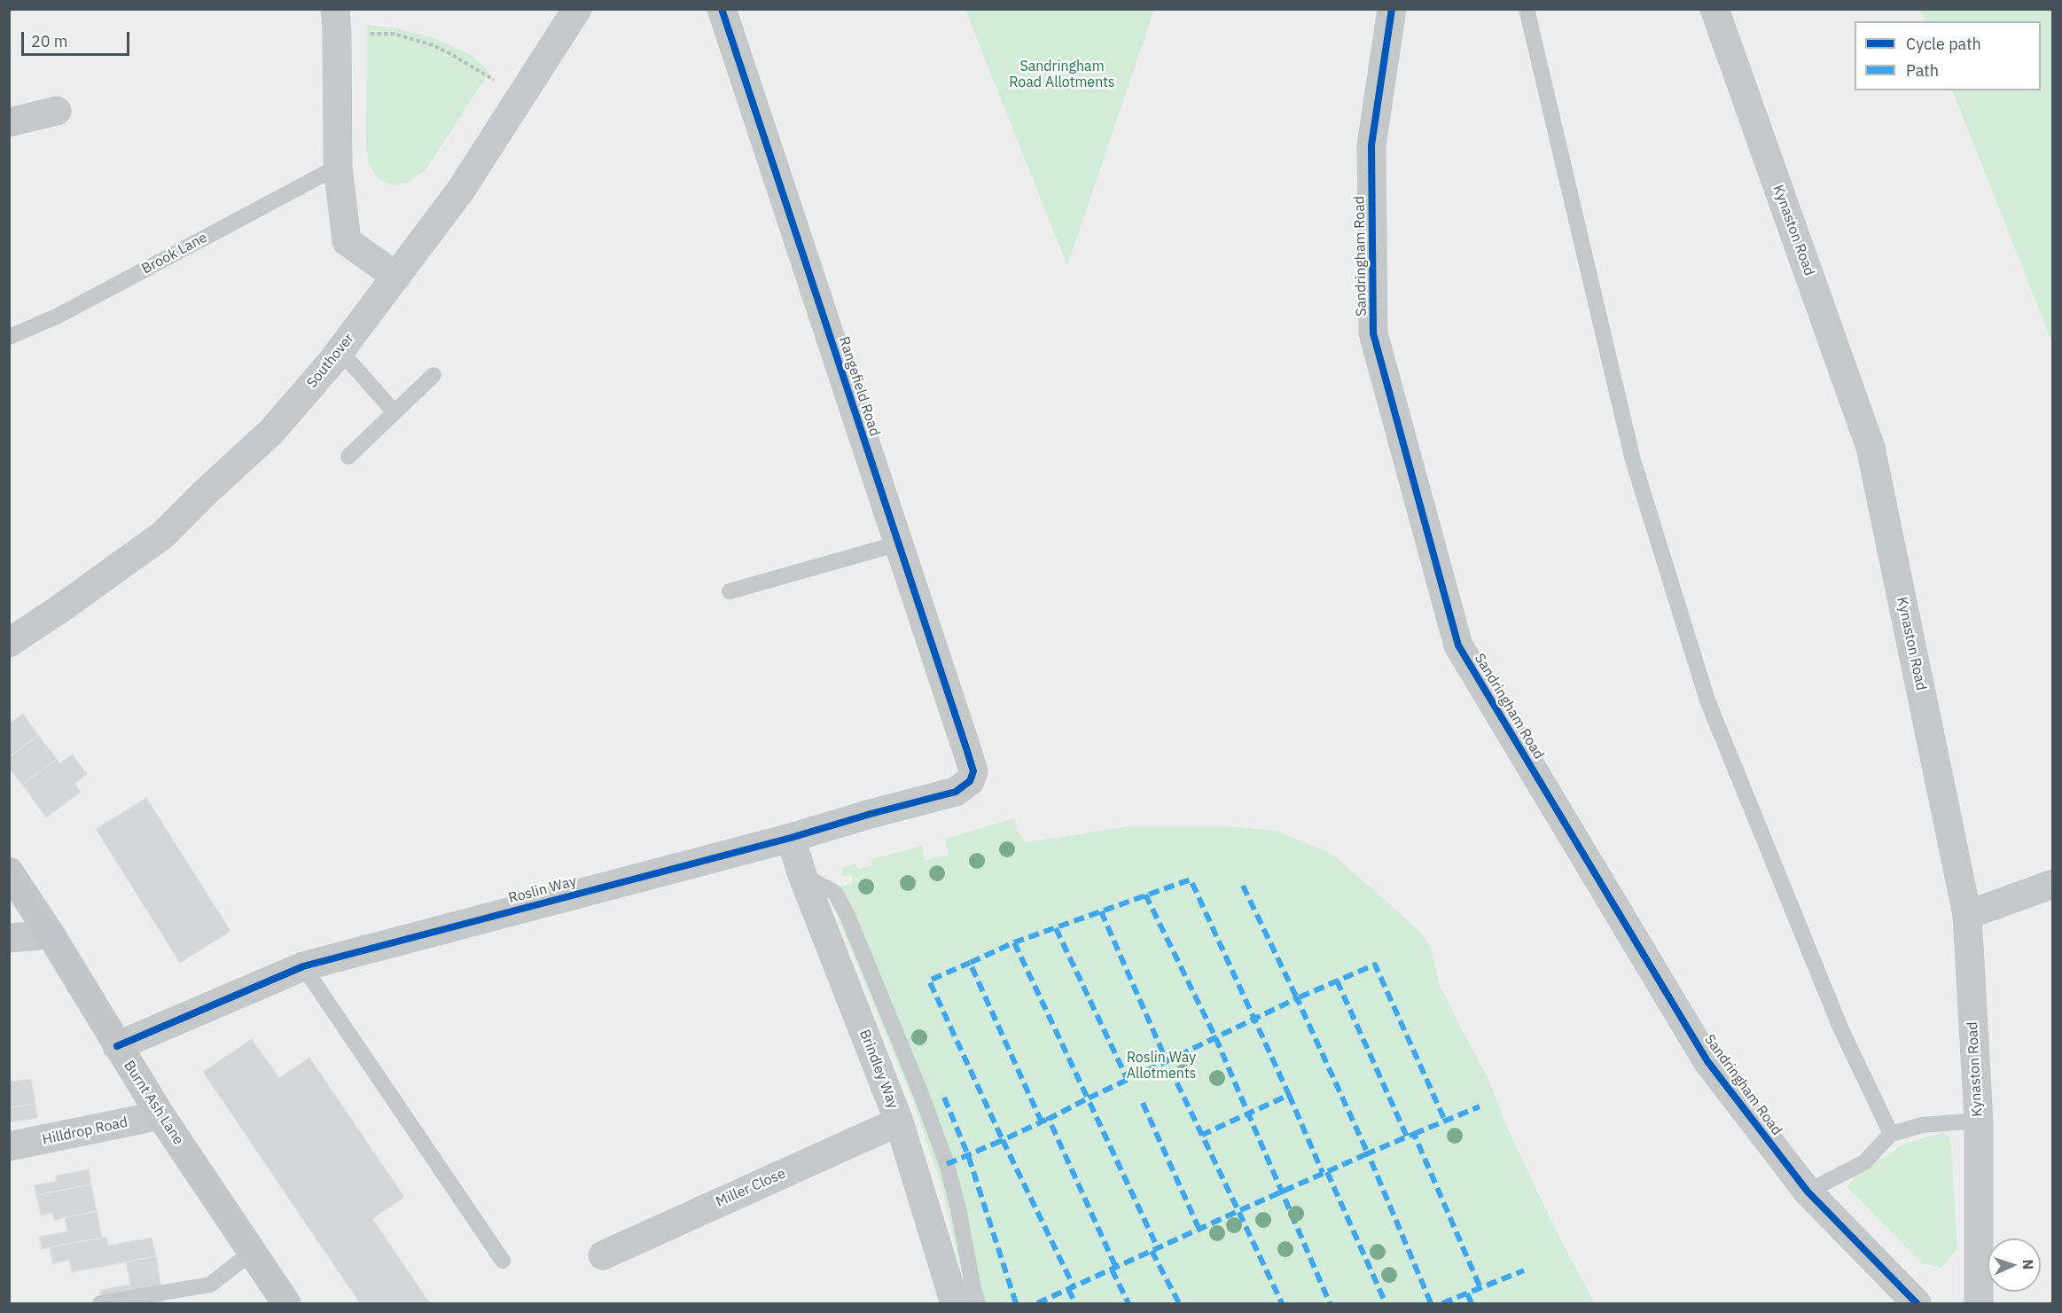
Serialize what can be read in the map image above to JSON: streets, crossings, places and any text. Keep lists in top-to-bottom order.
{
  "streets": {
    "main road": ["Burnt Ash Lane"],
    "street": [
      "Kynaston Road",
      "Sandringham Road",
      "Southover",
      "Rangefield Road",
      "Roslin Way",
      "Brindley Way",
      "Hilldrop Road",
      "Miller Close"
    ],
    "lane": ["Brook Lane"]
  },
  "crossings": [
    ["Rangefield Road", "Roslin Way"],
    ["Roslin Way", "Brindley Way"],
    ["Roslin Way", "Burnt Ash Lane"],
    ["Brindley Way", "Miller Close"],
    ["Burnt Ash Lane", "Hilldrop Road"]
  ],
  "parks": ["Sandringham Road Allotments", "Roslin Way Allotments"],
  "legend": ["Cycle path", "Path"],
  "scale_bar": "20 m",
  "north": "right"
}
